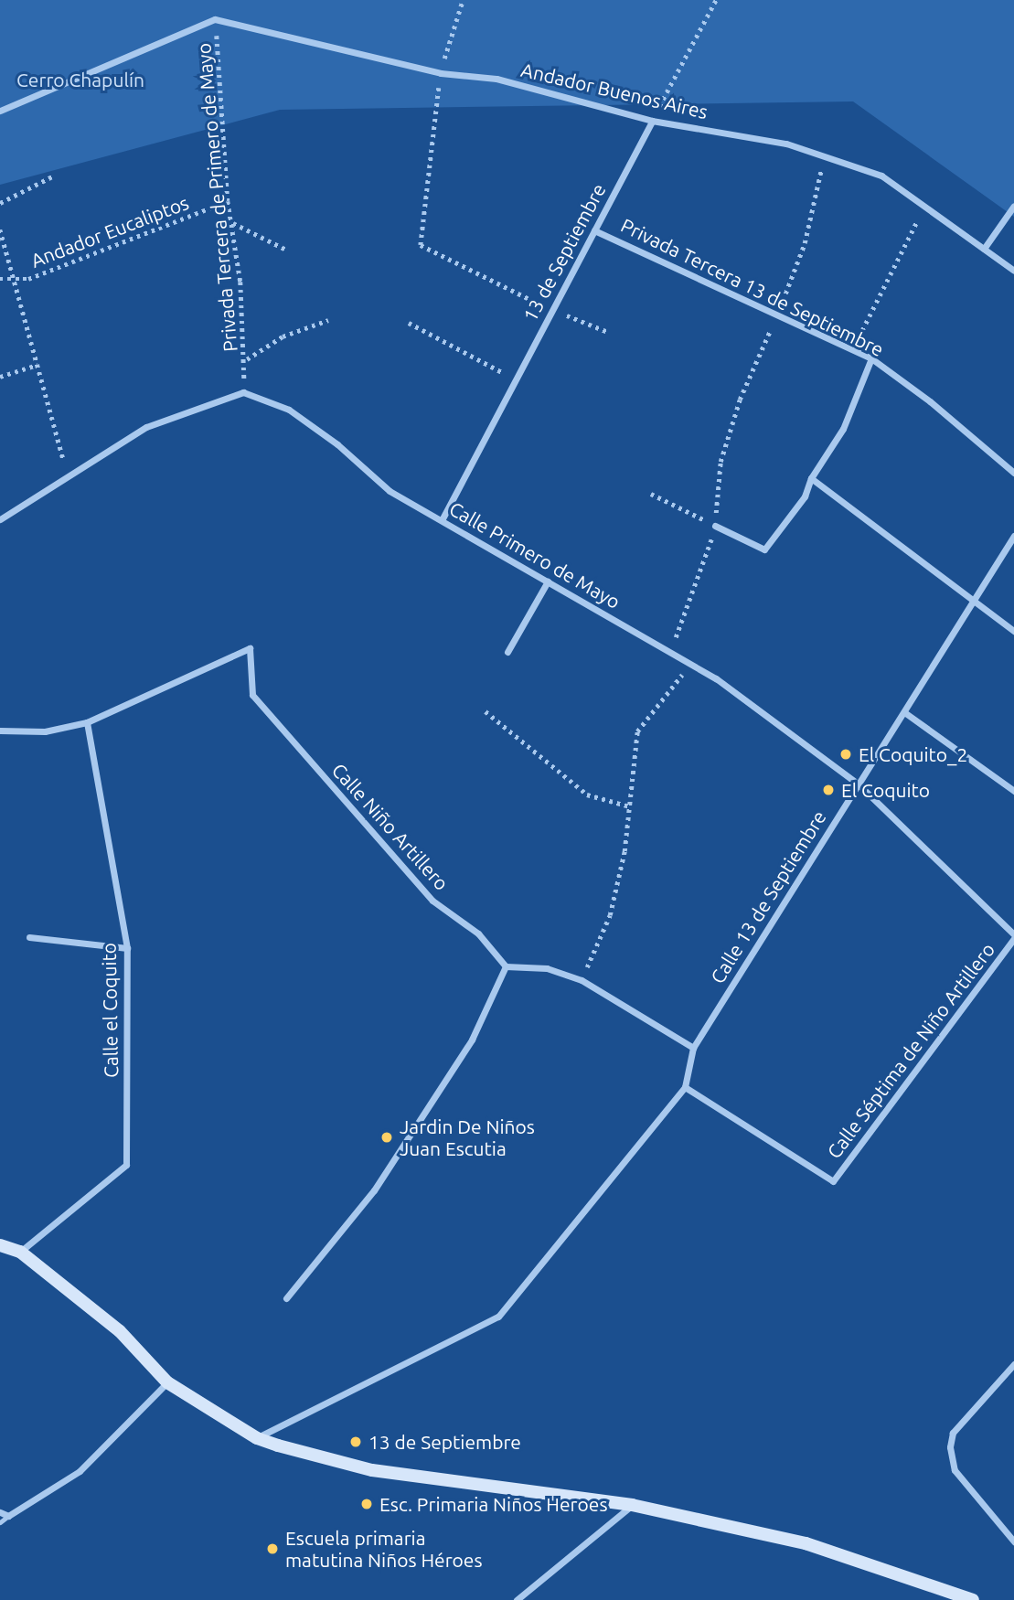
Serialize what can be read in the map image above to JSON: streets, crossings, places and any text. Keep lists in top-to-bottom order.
{
  "streets": {
    "street": [
      "Andador Buenos Aires",
      "13 de Septiembre",
      "Privada Tercera 13 de Septiembre",
      "Calle Primero de Mayo",
      "Calle Niño Artillero",
      "Calle 13 de Septiembre",
      "Calle el Coquito",
      "Calle Séptima de Niño Artillero"
    ],
    "path": ["Privada Tercera de Primero de Mayo", "Andador Eucaliptos"]
  },
  "crossings": [
    ["Andador Buenos Aires", "Privada Tercera de Primero de Mayo"],
    ["Andador Buenos Aires", "13 de Septiembre"],
    ["Privada Tercera de Primero de Mayo", "Andador Eucaliptos"],
    ["Privada Tercera de Primero de Mayo", "Calle Primero de Mayo"],
    ["13 de Septiembre", "Privada Tercera 13 de Septiembre"],
    ["13 de Septiembre", "Calle Primero de Mayo"],
    ["Calle Primero de Mayo", "Calle 13 de Septiembre"],
    ["Calle Primero de Mayo", "Calle Séptima de Niño Artillero"],
    ["Calle Niño Artillero", "Calle el Coquito"]
  ],
  "parks": ["Cerro Chapulín"],
  "places": [
    "El Coquito_2",
    "El Coquito",
    "Jardin De Niños Juan Escutia",
    "13 de Septiembre",
    "Esc. Primaria Niños Heroes",
    "Escuela primaria matutina Niños Héroes"
  ]
}
